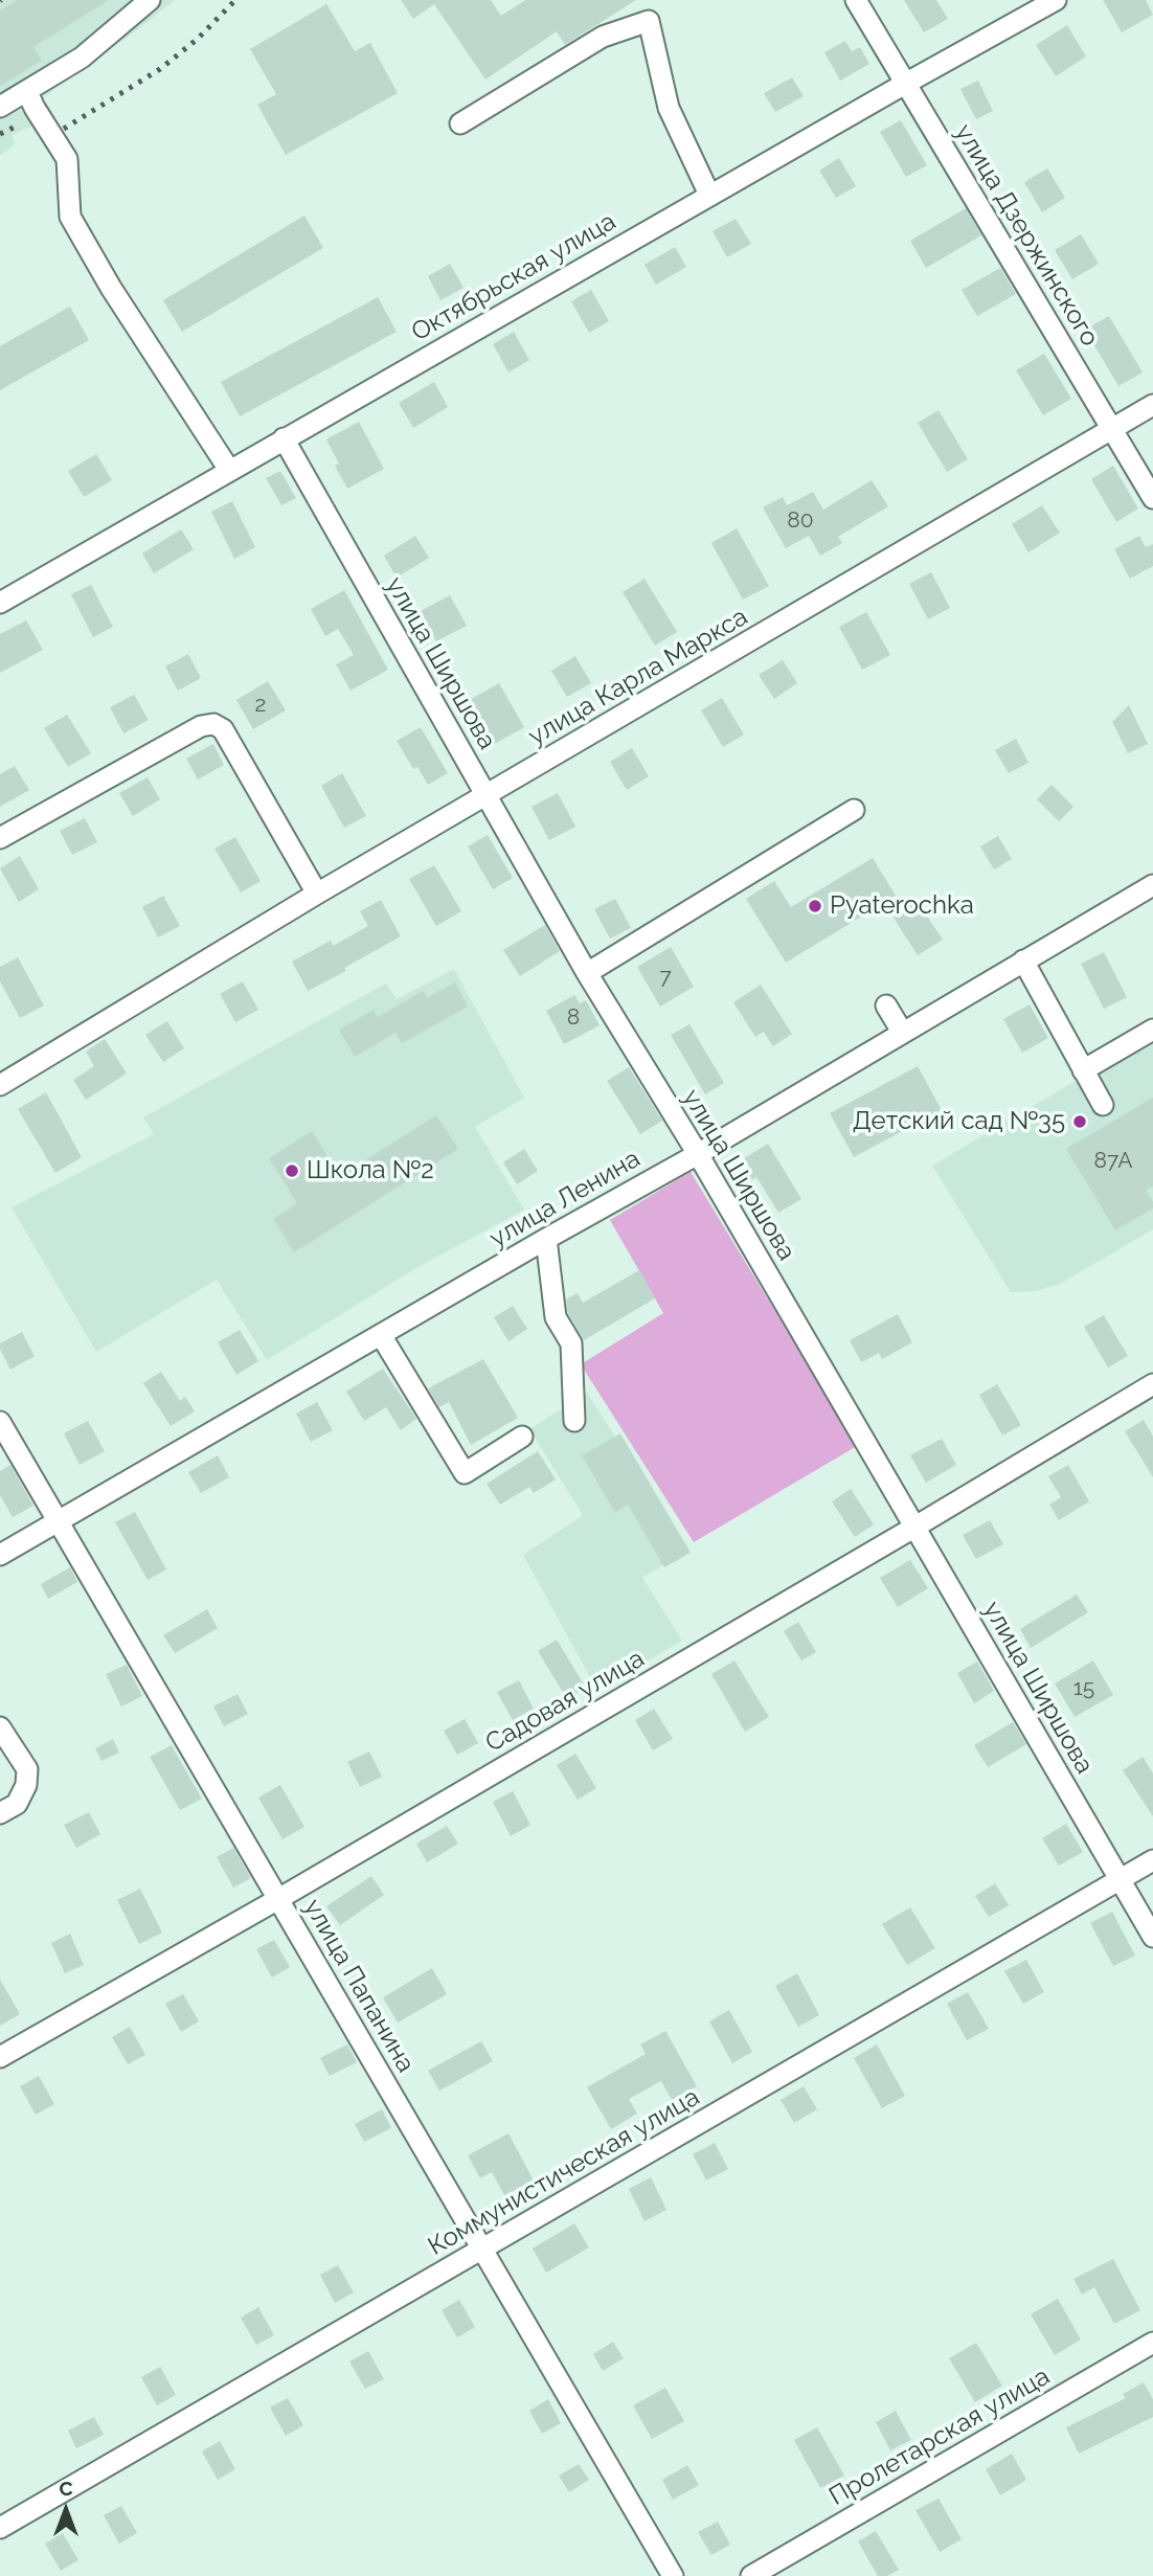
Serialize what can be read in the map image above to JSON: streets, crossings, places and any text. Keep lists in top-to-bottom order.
{
  "streets": {
    "street": [
      "улица Дзержинского",
      "Октябрьская улица",
      "улица Ширшова",
      "улица Карла Маркса",
      "улица Ленина",
      "Садовая улица",
      "улица Папанина",
      "Коммунистическая улица",
      "Пролетарская улица"
    ]
  },
  "crossings": [
    ["улица Дзержинского", "Октябрьская улица"],
    ["улица Дзержинского", "улица Карла Маркса"],
    ["Октябрьская улица", "улица Ширшова"],
    ["улица Ширшова", "улица Карла Маркса"],
    ["улица Ширшова", "улица Ленина"],
    ["улица Ширшова", "Садовая улица"],
    ["улица Ширшова", "Коммунистическая улица"],
    ["улица Ленина", "улица Папанина"],
    ["Садовая улица", "улица Папанина"],
    ["улица Папанина", "Коммунистическая улица"]
  ],
  "places": ["Pyaterochka", "Детский сад №35", "Школа №2"],
  "house_numbers": [
    "80",
    "2",
    "7",
    "8",
    "87А",
    "15"
  ],
  "north": "top"
}
